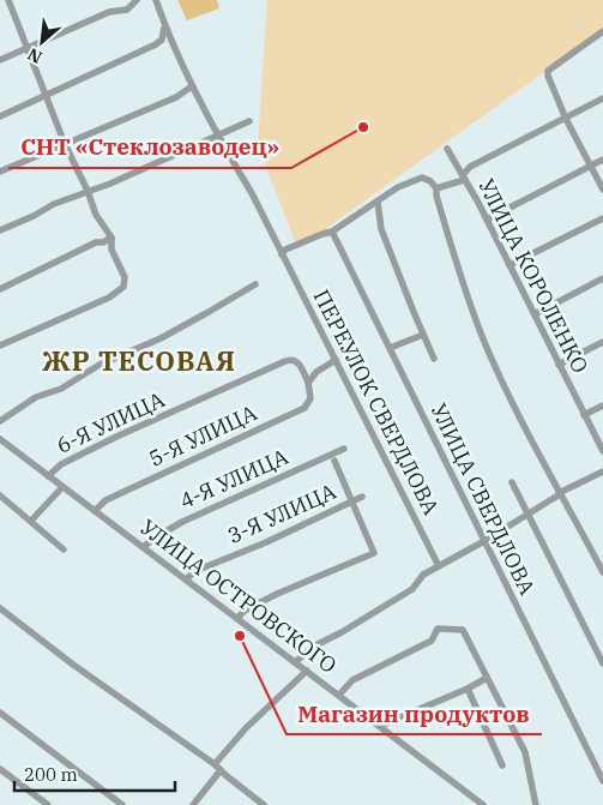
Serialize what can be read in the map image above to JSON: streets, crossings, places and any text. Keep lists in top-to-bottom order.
{
  "streets": {
    "street": [
      "УЛИЦА КОРОЛЕНКО",
      "ПЕРЕУЛОК СВЕРДЛОВА",
      "6-Я УЛИЦА",
      "5-Я УЛИЦА",
      "4-Я УЛИЦА",
      "УЛИЦА СВЕРДЛОВА",
      "3-Я УЛИЦА",
      "УЛИЦА ОСТРОВСКОГО"
    ]
  },
  "crossings": [
    ["6-Я УЛИЦА", "5-Я УЛИЦА"],
    ["6-Я УЛИЦА", "УЛИЦА ОСТРОВСКОГО"],
    ["5-Я УЛИЦА", "УЛИЦА ОСТРОВСКОГО"],
    ["4-Я УЛИЦА", "УЛИЦА ОСТРОВСКОГО"],
    ["3-Я УЛИЦА", "УЛИЦА ОСТРОВСКОГО"]
  ],
  "districts": ["ЖР ТЕСОВАЯ"],
  "places": ["СНТ «Стеклозаводец»", "Магазин продуктов"],
  "scale_bar": "200 m",
  "north": "bottom left"
}
